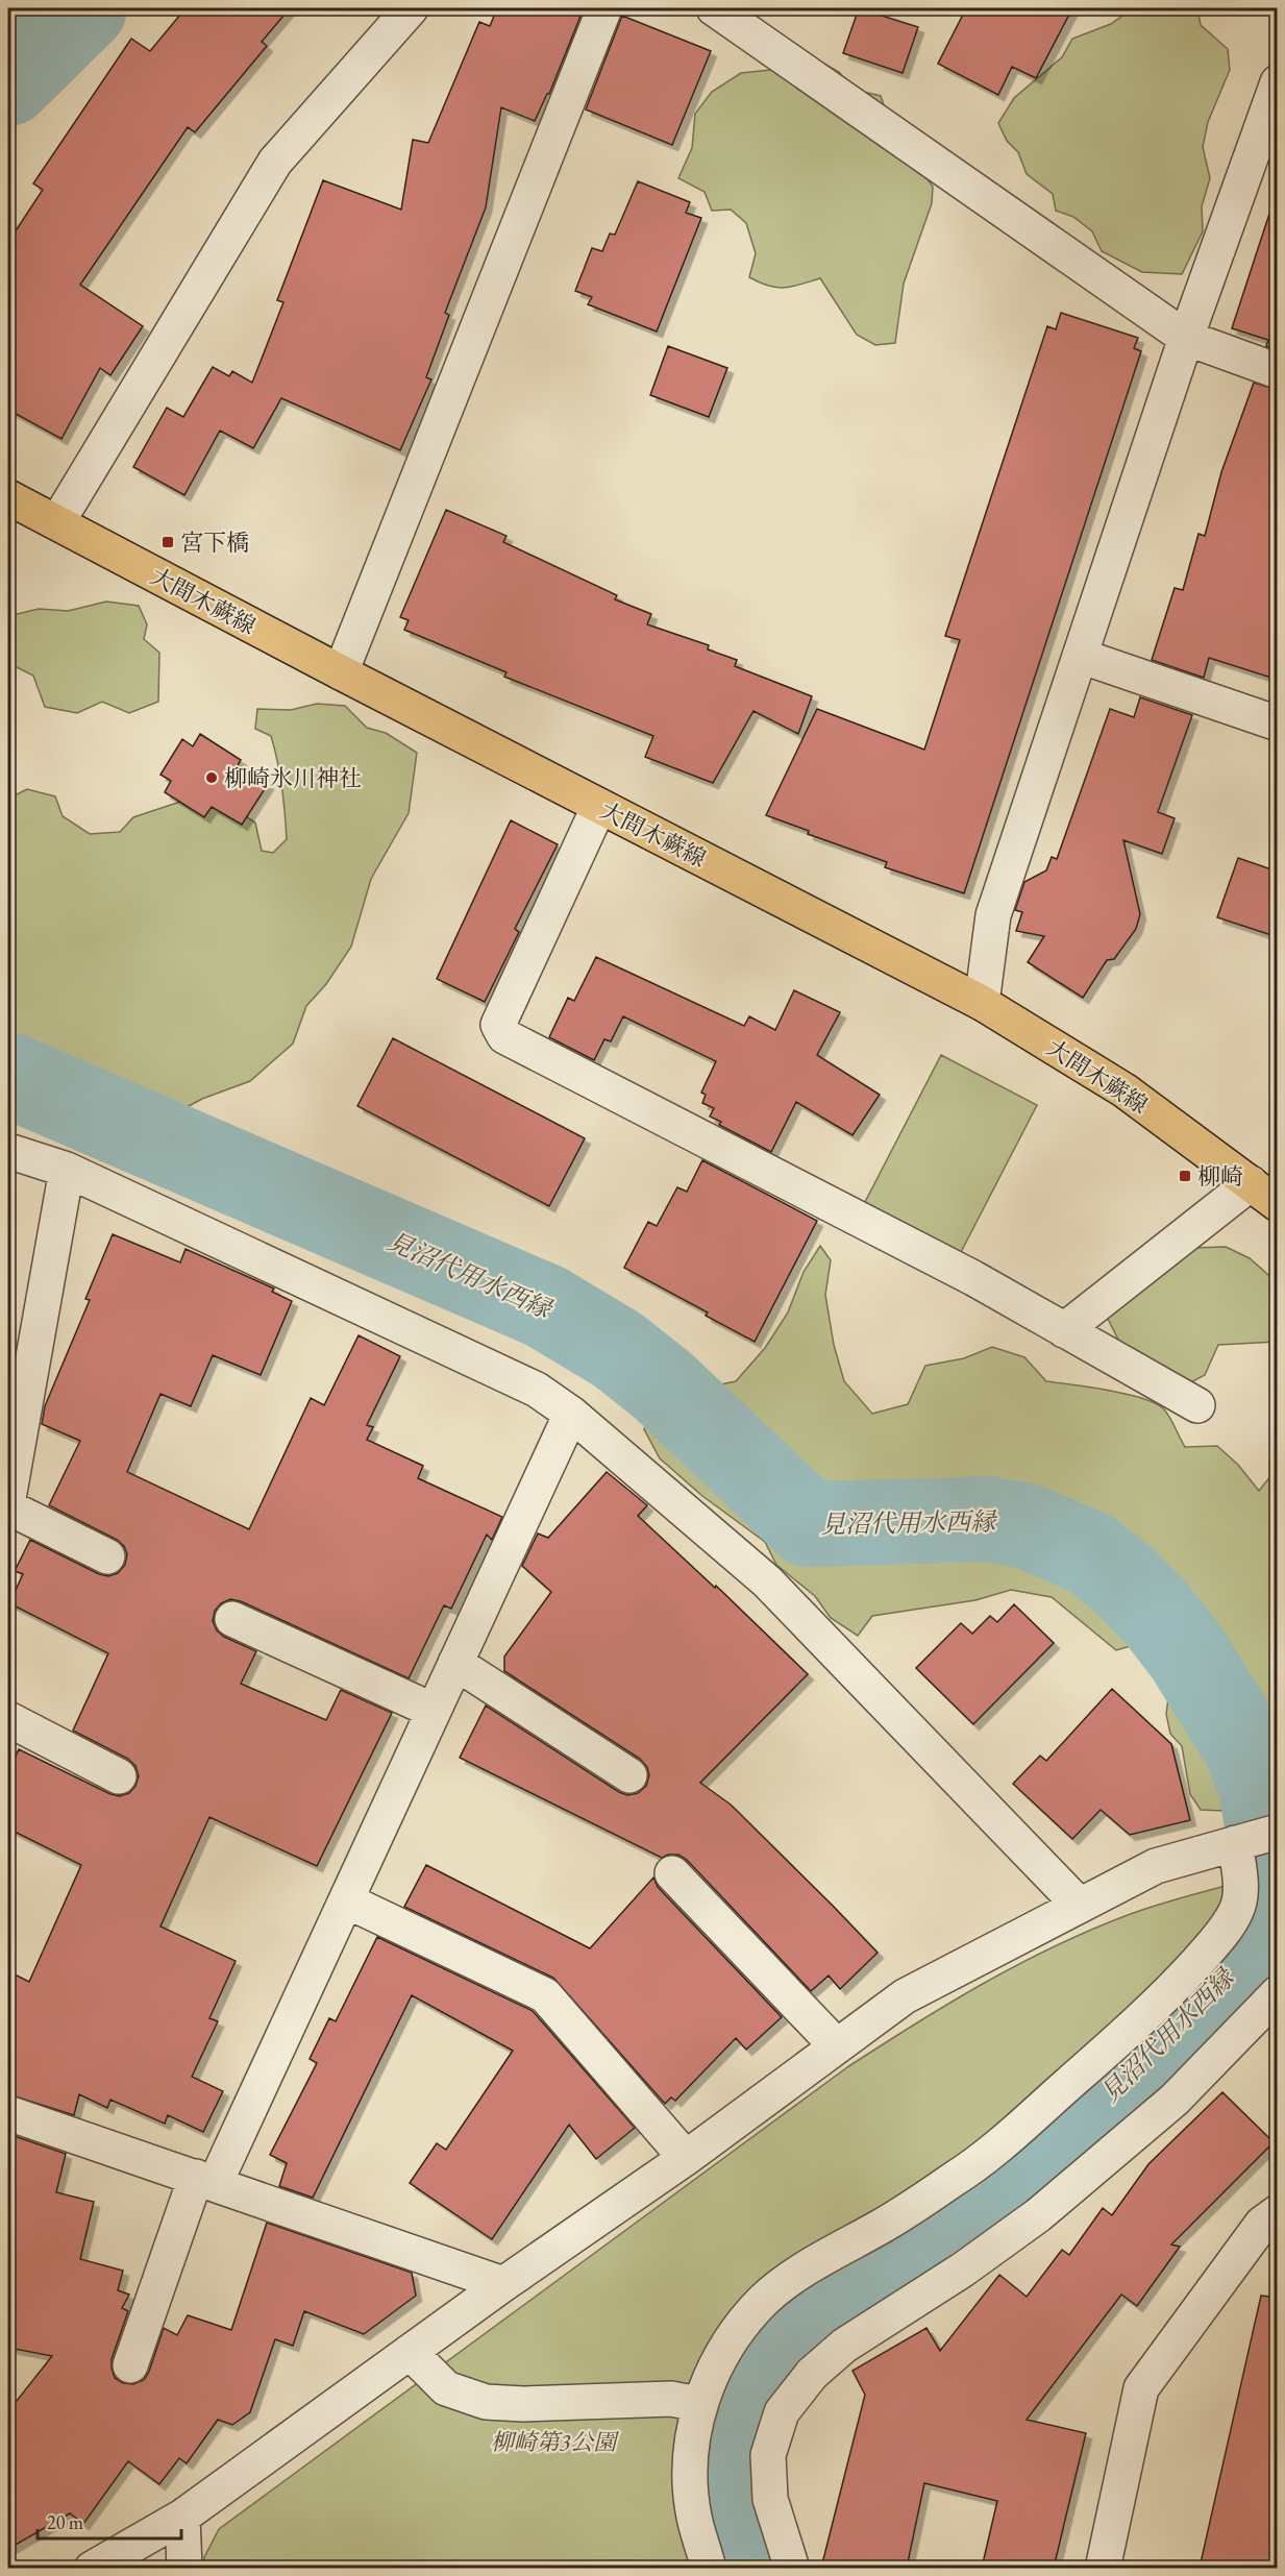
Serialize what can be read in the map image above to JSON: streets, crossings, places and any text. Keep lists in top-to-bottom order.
{
  "streets": {
    "main road": ["大間木蕨線"]
  },
  "water": ["見沼代用水西縁"],
  "parks": ["柳崎第3公園"],
  "places": {
    "transit": ["宮下橋", "柳崎"],
    "other": ["柳崎氷川神社"]
  },
  "scale_bar": "20 m"
}
